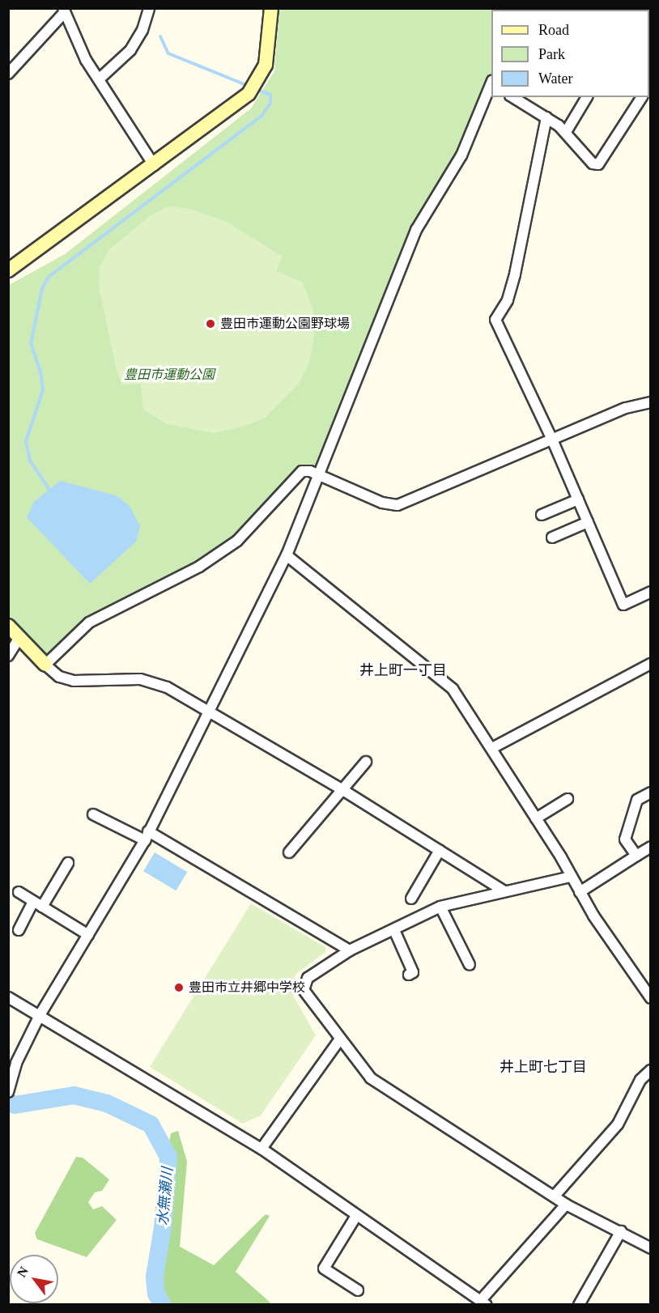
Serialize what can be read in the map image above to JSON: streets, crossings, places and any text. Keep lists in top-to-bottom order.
{
  "districts": ["井上町一丁目", "井上町七丁目"],
  "water": ["水無瀬川"],
  "parks": ["豊田市運動公園"],
  "places": ["豊田市運動公園野球場", "豊田市立井郷中学校"],
  "legend": ["Road", "Park", "Water"],
  "north": "top left"
}
